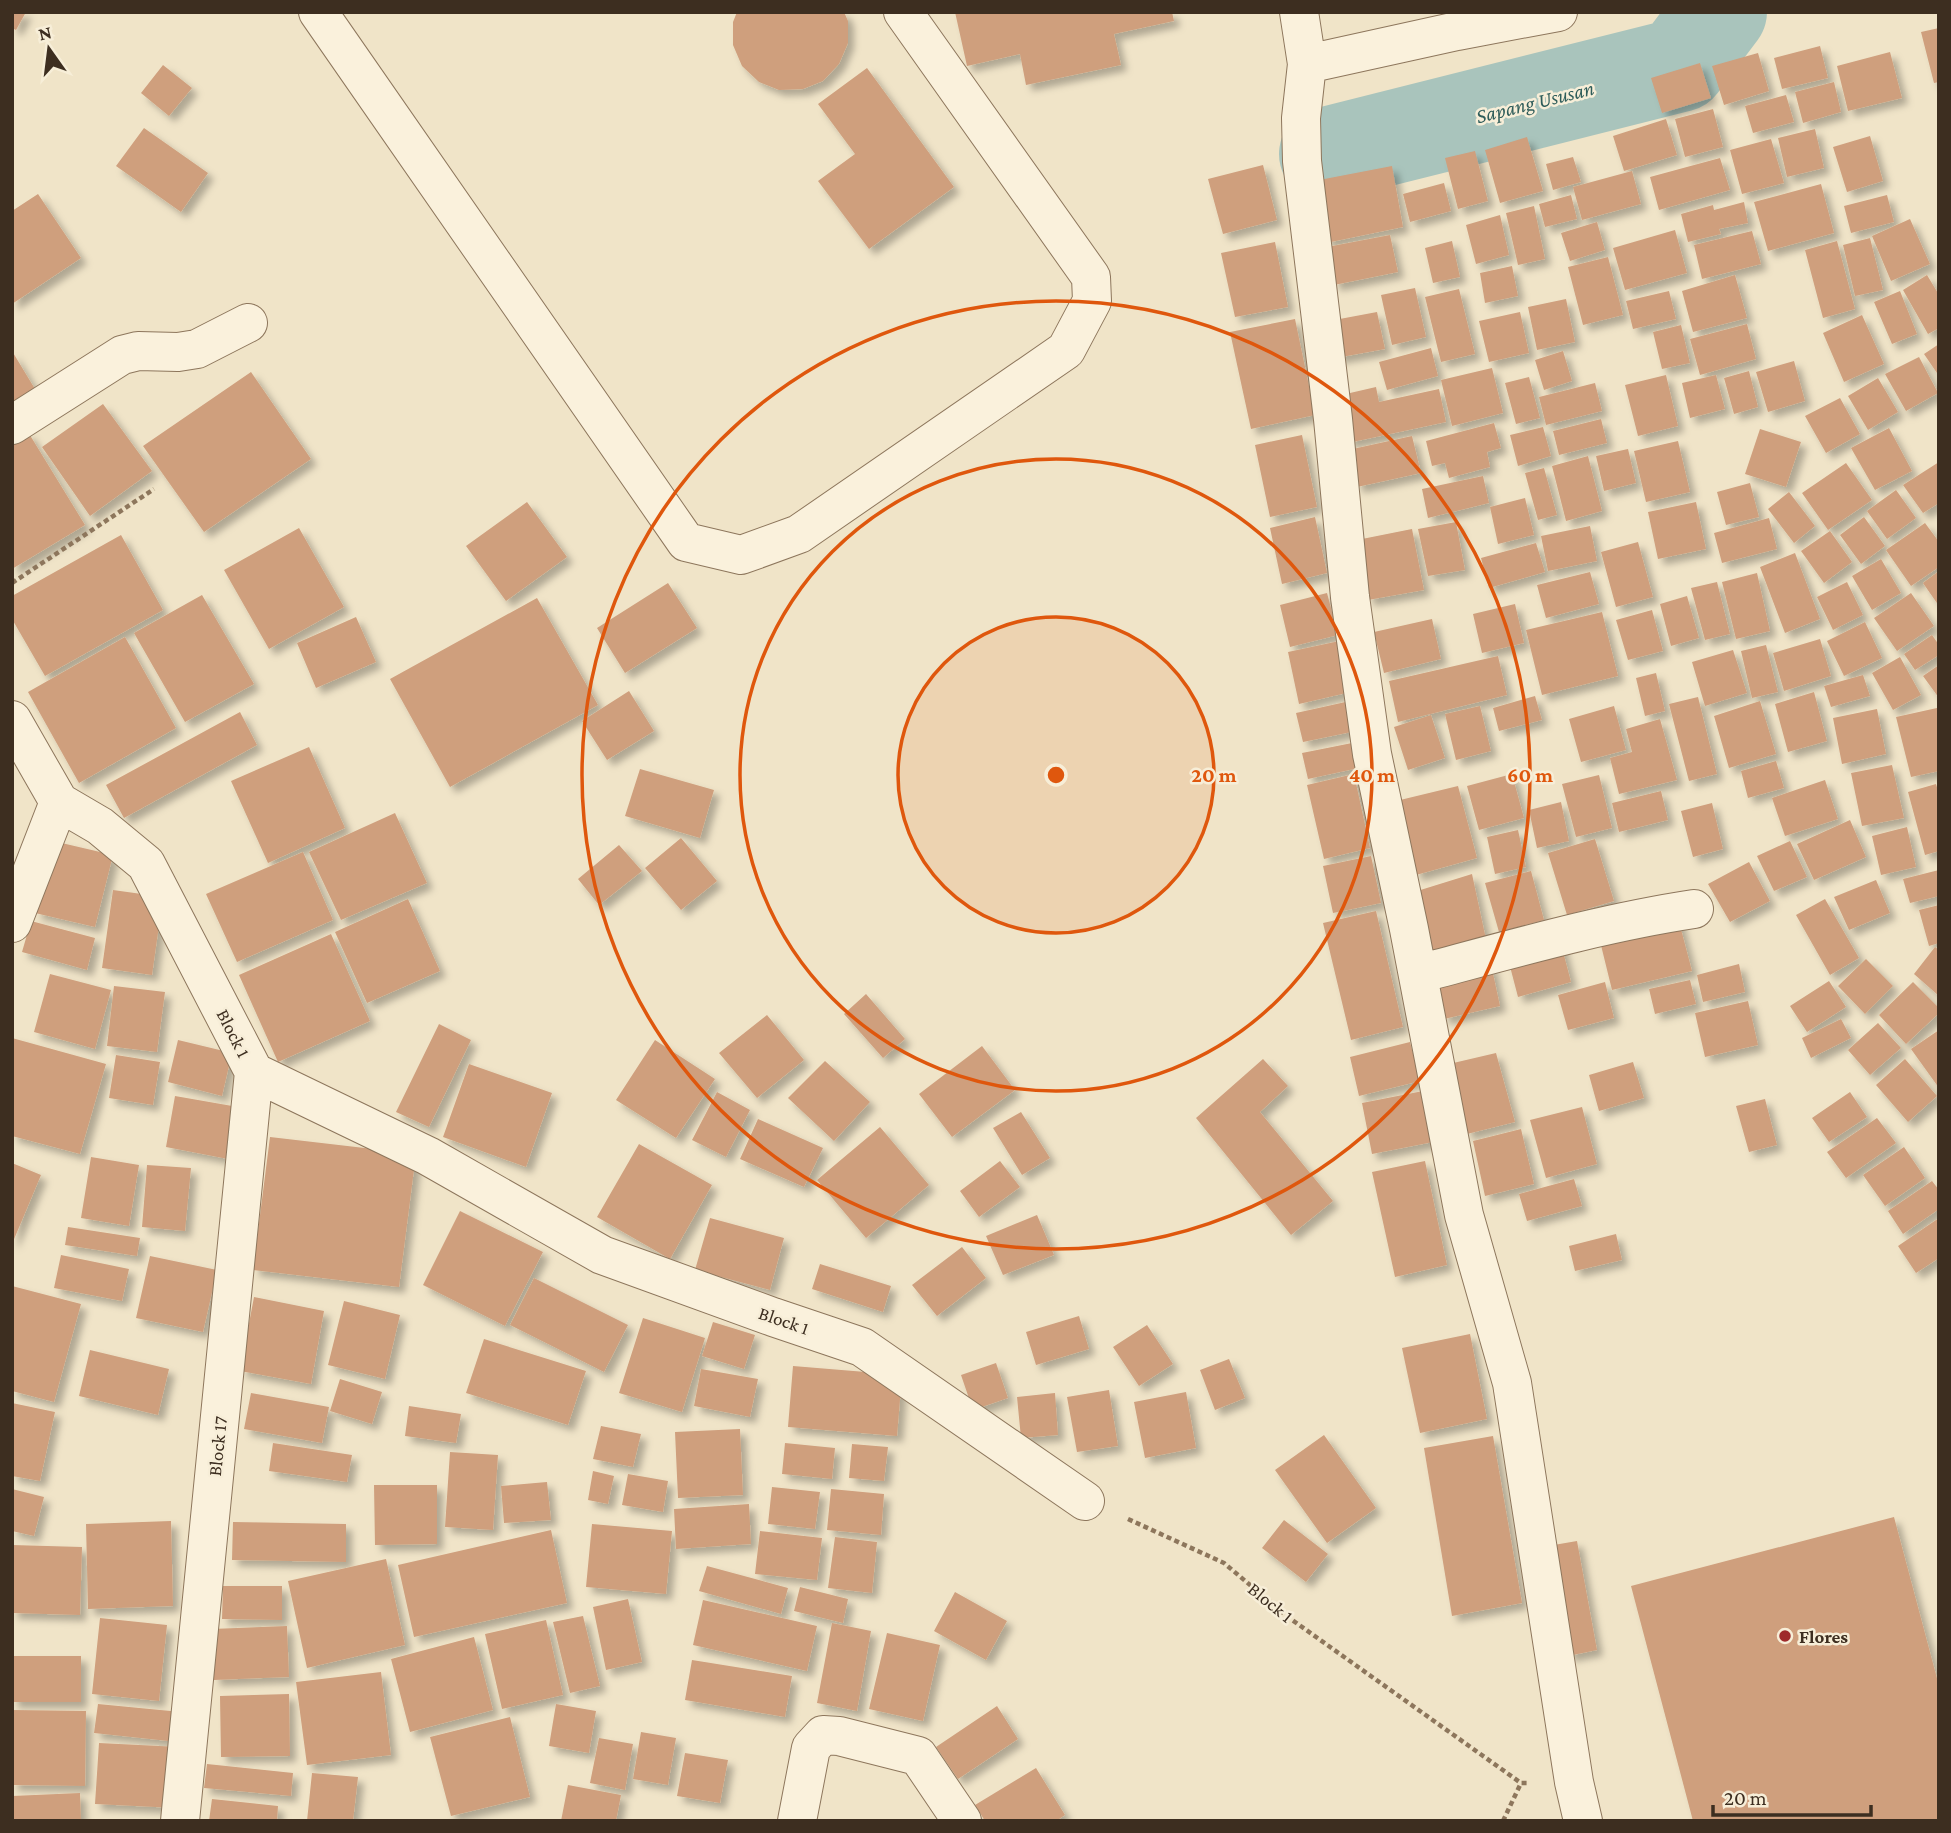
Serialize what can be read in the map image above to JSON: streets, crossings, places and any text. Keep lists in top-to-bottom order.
{
  "streets": {
    "street": ["Block 1", "Block 17"]
  },
  "crossings": [
    ["Block 1", "Block 17"]
  ],
  "water": ["Sapang Ususan"],
  "places": ["Flores"],
  "scale_bar": "20 m",
  "north": "top",
  "rings": ["20 m", "40 m", "60 m"]
}
